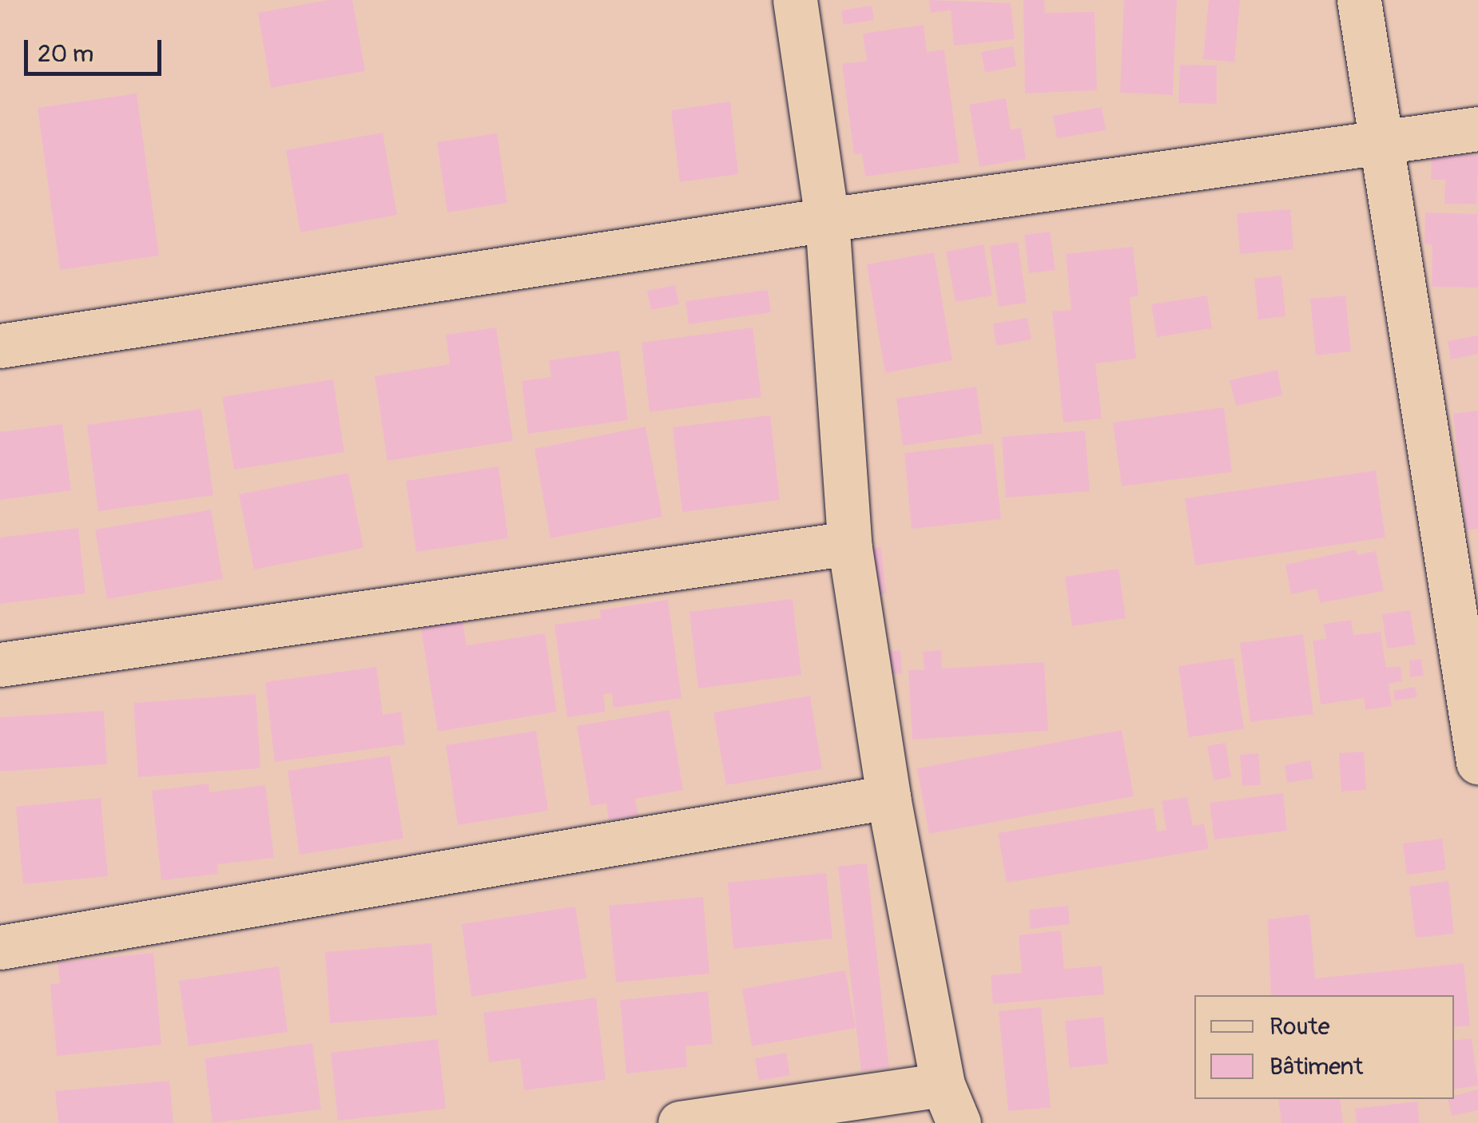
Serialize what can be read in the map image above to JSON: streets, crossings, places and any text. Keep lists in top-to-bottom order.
{
  "legend": ["Route", "Bâtiment"],
  "scale_bar": "20 m"
}
